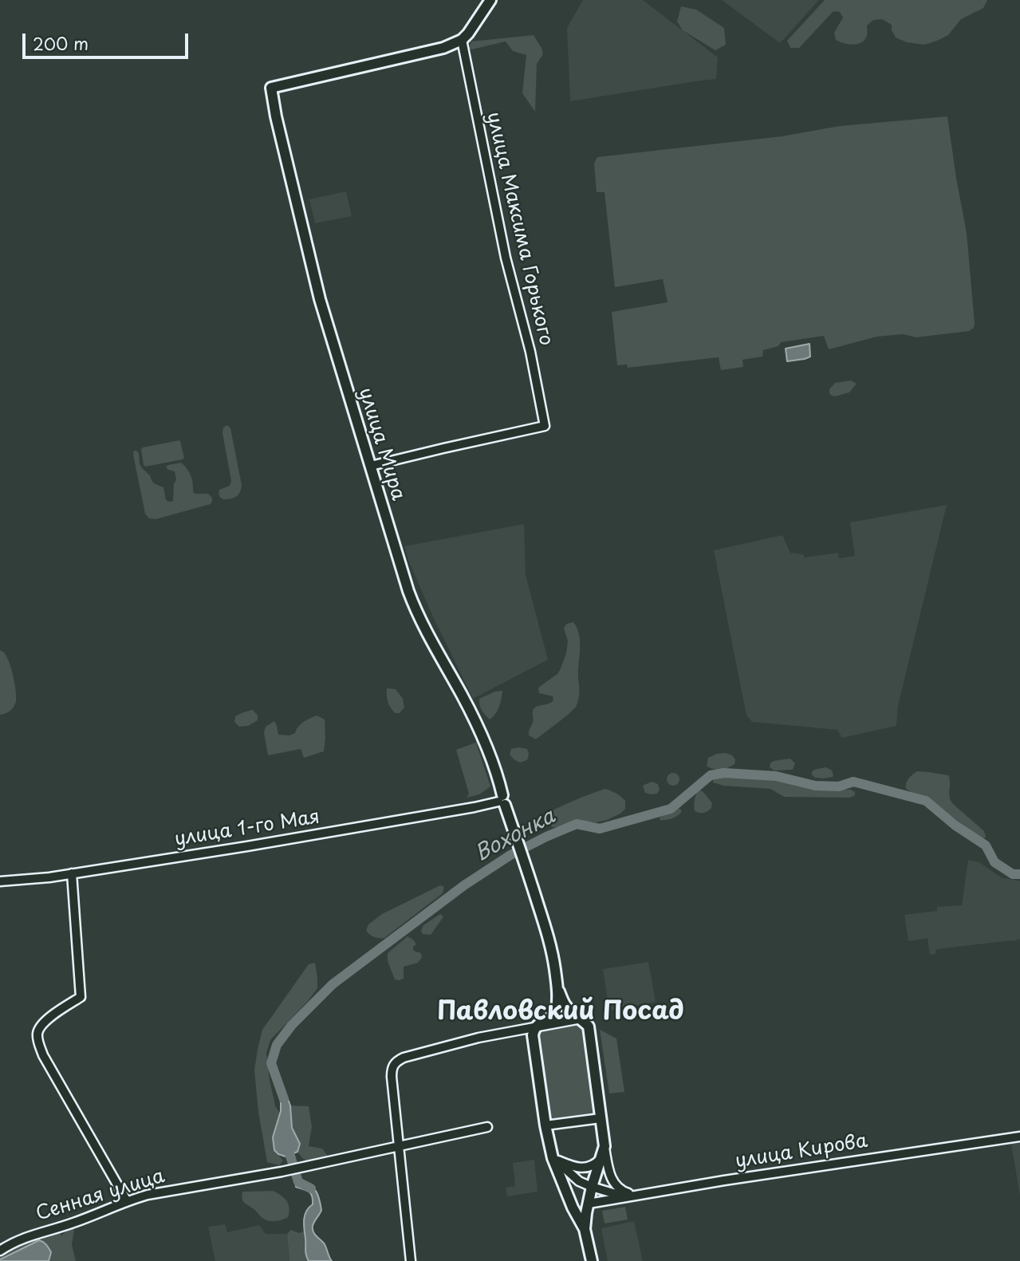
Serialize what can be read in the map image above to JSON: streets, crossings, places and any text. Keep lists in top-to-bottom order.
{
  "streets": {
    "main road": ["улица Мира"],
    "street": [
      "улица Максима Горького",
      "улица 1-го Мая",
      "улица Кирова",
      "Сенная улица"
    ]
  },
  "crossings": [
    ["улица Максима Горького", "улица Мира"],
    ["улица Мира", "улица 1-го Мая"]
  ],
  "districts": ["Павловский Посад"],
  "water": ["Вохонка"],
  "scale_bar": "200 m"
}
